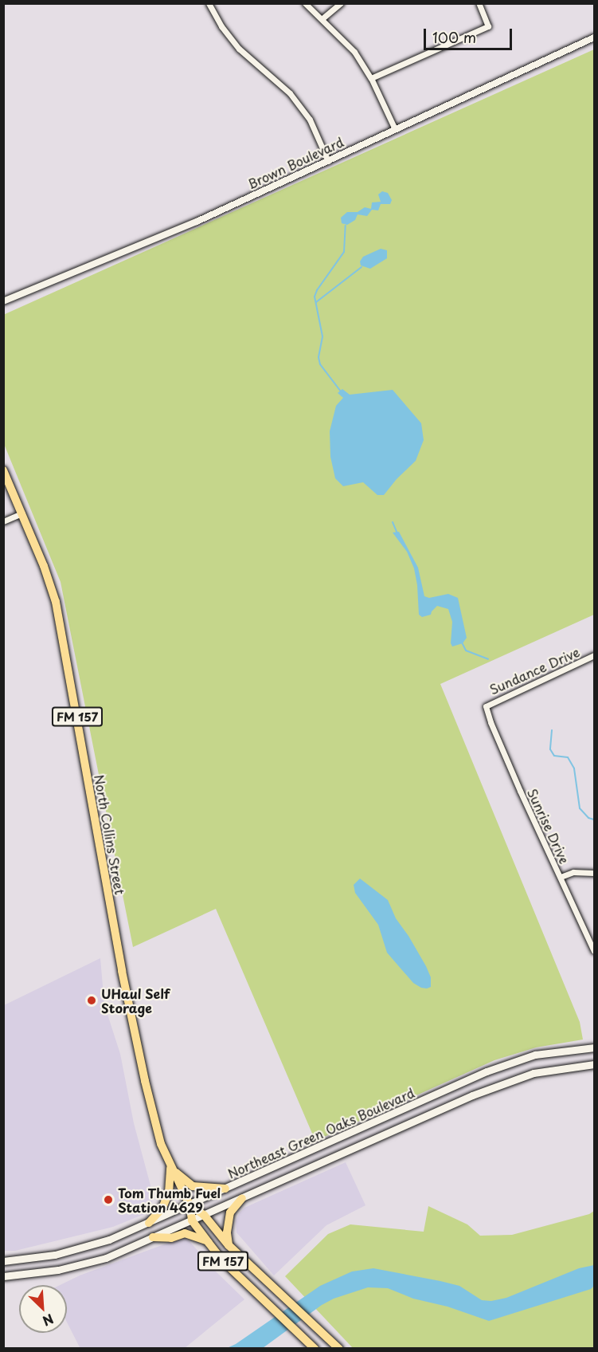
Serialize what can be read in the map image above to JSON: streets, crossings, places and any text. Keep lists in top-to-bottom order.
{
  "streets": {
    "main road": ["FM 157", "North Collins Street", "Northeast Green Oaks Boulevard"],
    "street": ["Brown Boulevard", "Sundance Drive", "Sunrise Drive"]
  },
  "crossings": [
    ["Sundance Drive", "Sunrise Drive"],
    ["North Collins Street", "Northeast Green Oaks Boulevard"]
  ],
  "places": ["UHaul Self Storage", "Tom Thumb Fuel Station 4629"],
  "scale_bar": "100 m",
  "north": "bottom right"
}
